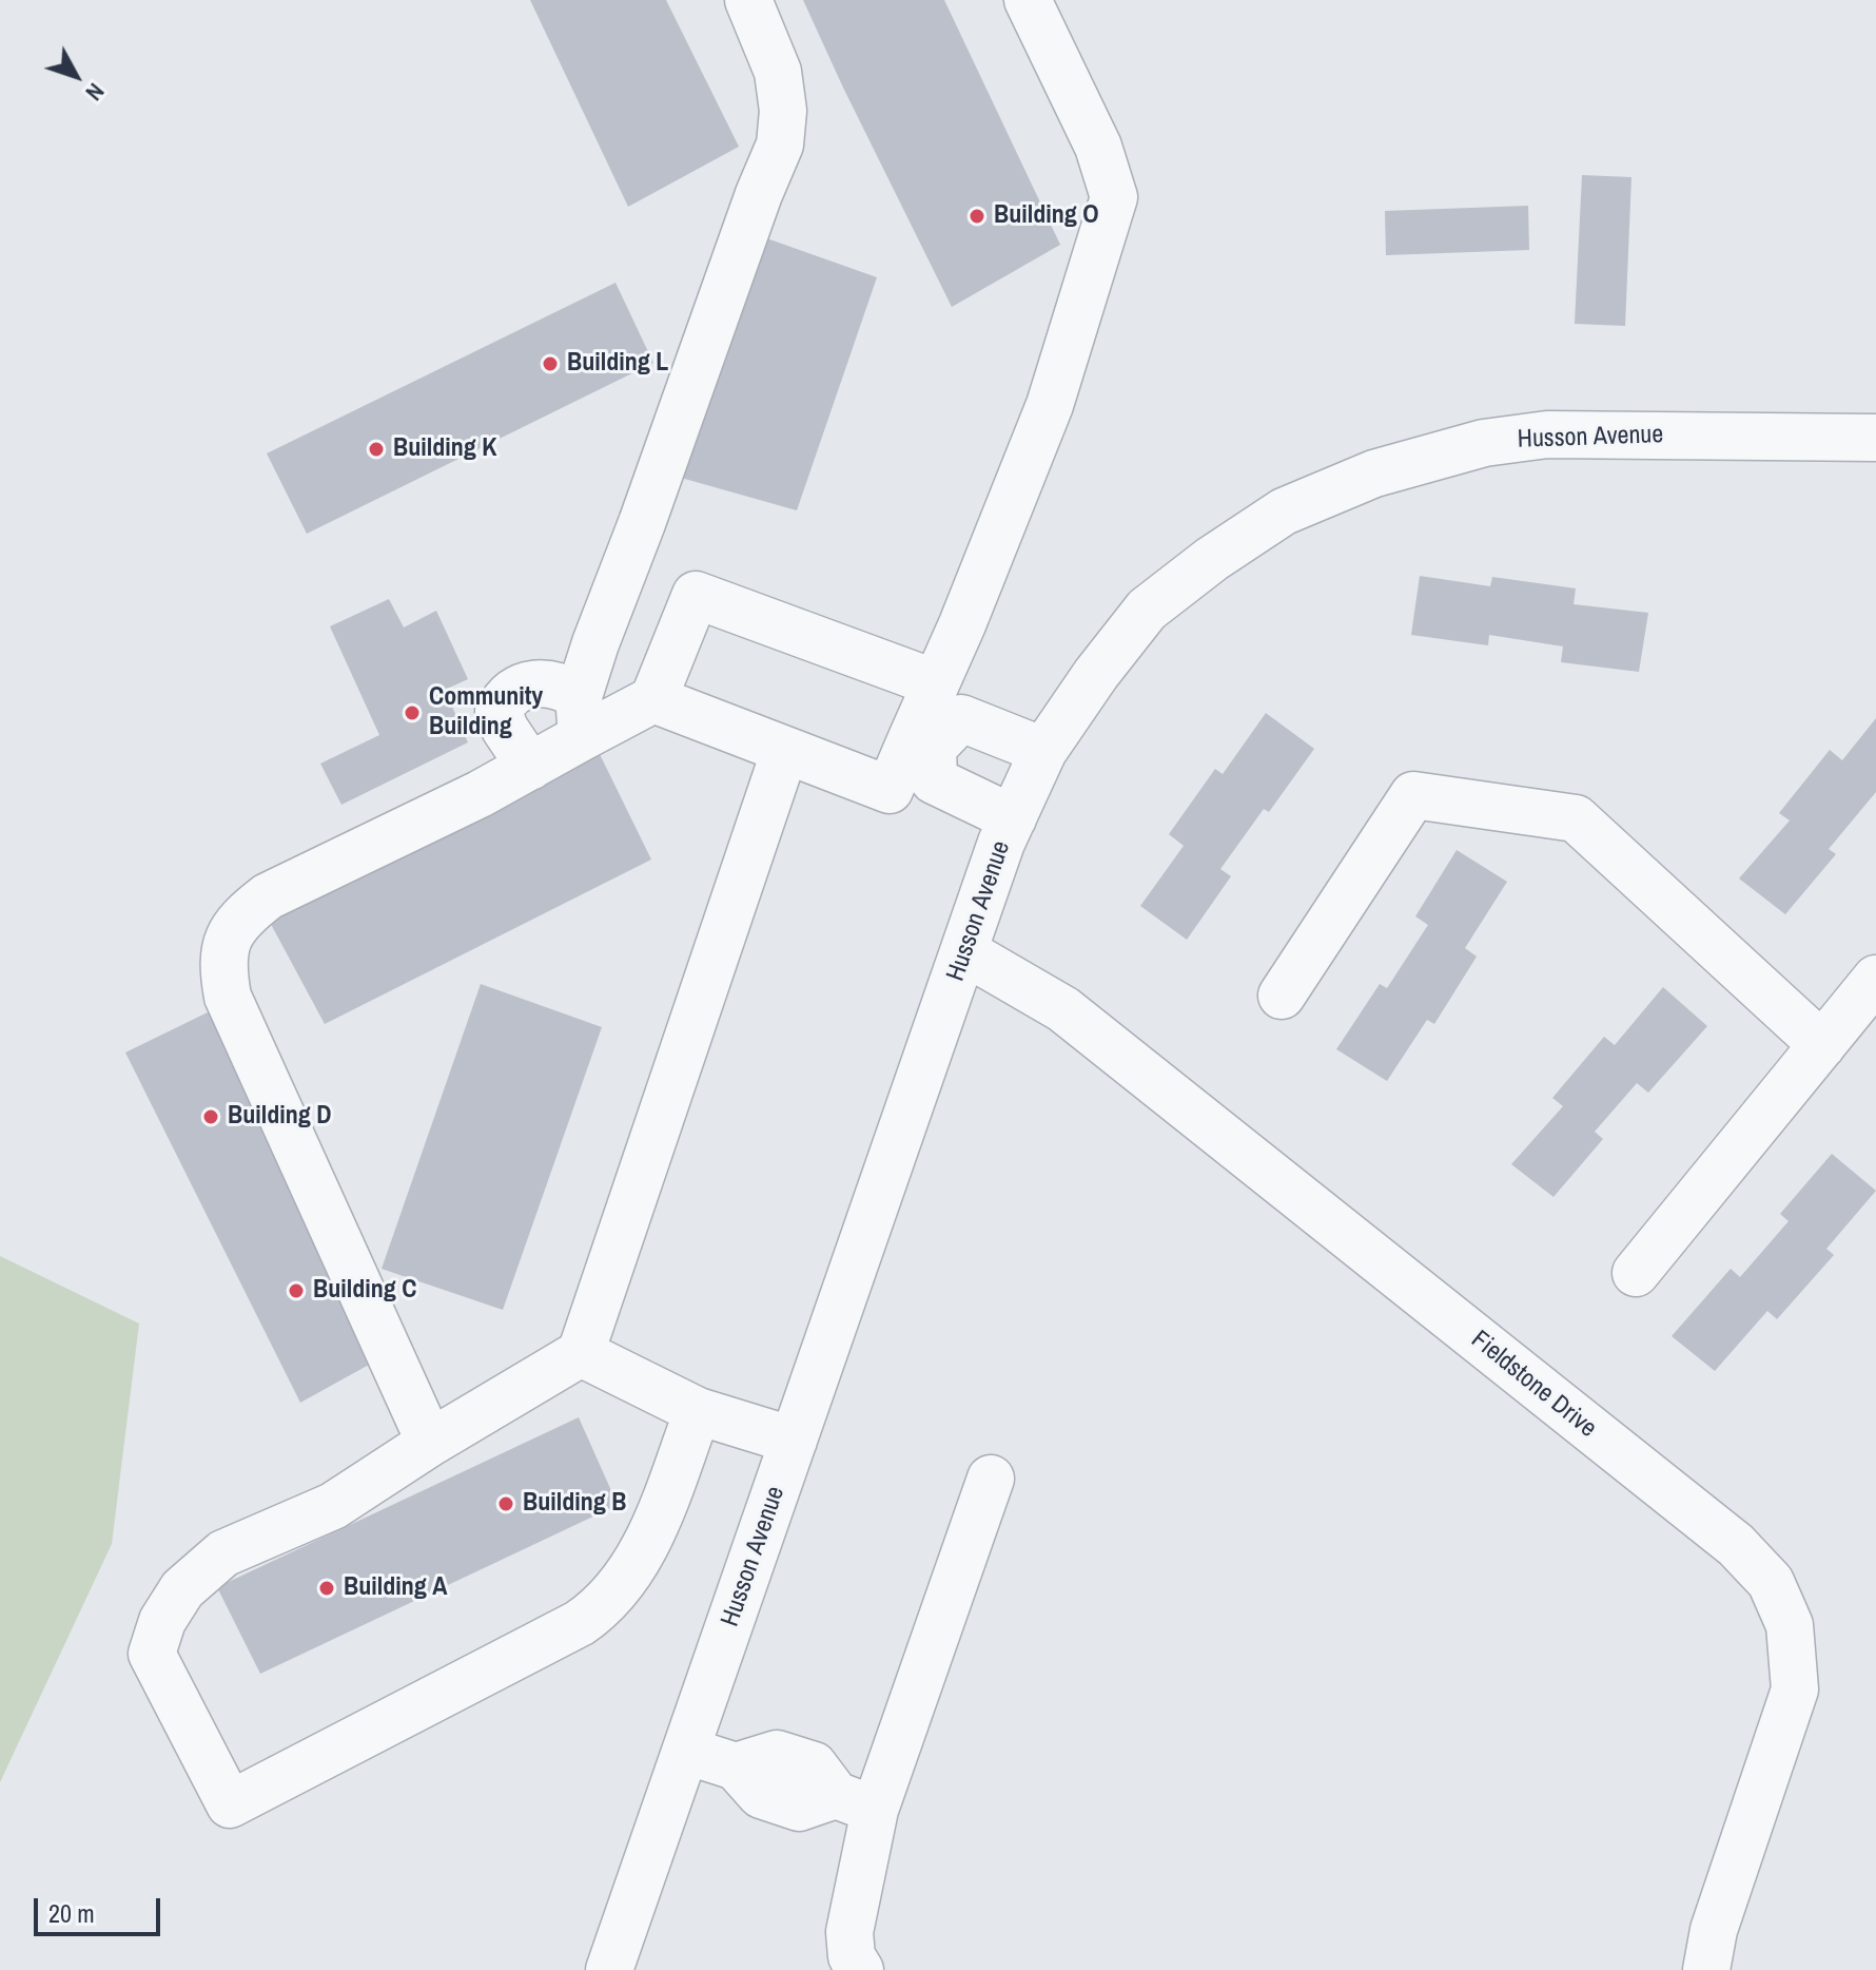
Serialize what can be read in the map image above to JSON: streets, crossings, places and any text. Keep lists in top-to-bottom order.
{
  "streets": {
    "street": ["Husson Avenue", "Fieldstone Drive"]
  },
  "crossings": [
    ["Husson Avenue", "Fieldstone Drive"]
  ],
  "places": [
    "Building O",
    "Building L",
    "Building K",
    "Community Building",
    "Building D",
    "Building C",
    "Building B",
    "Building A"
  ],
  "scale_bar": "20 m",
  "north": "bottom right"
}
